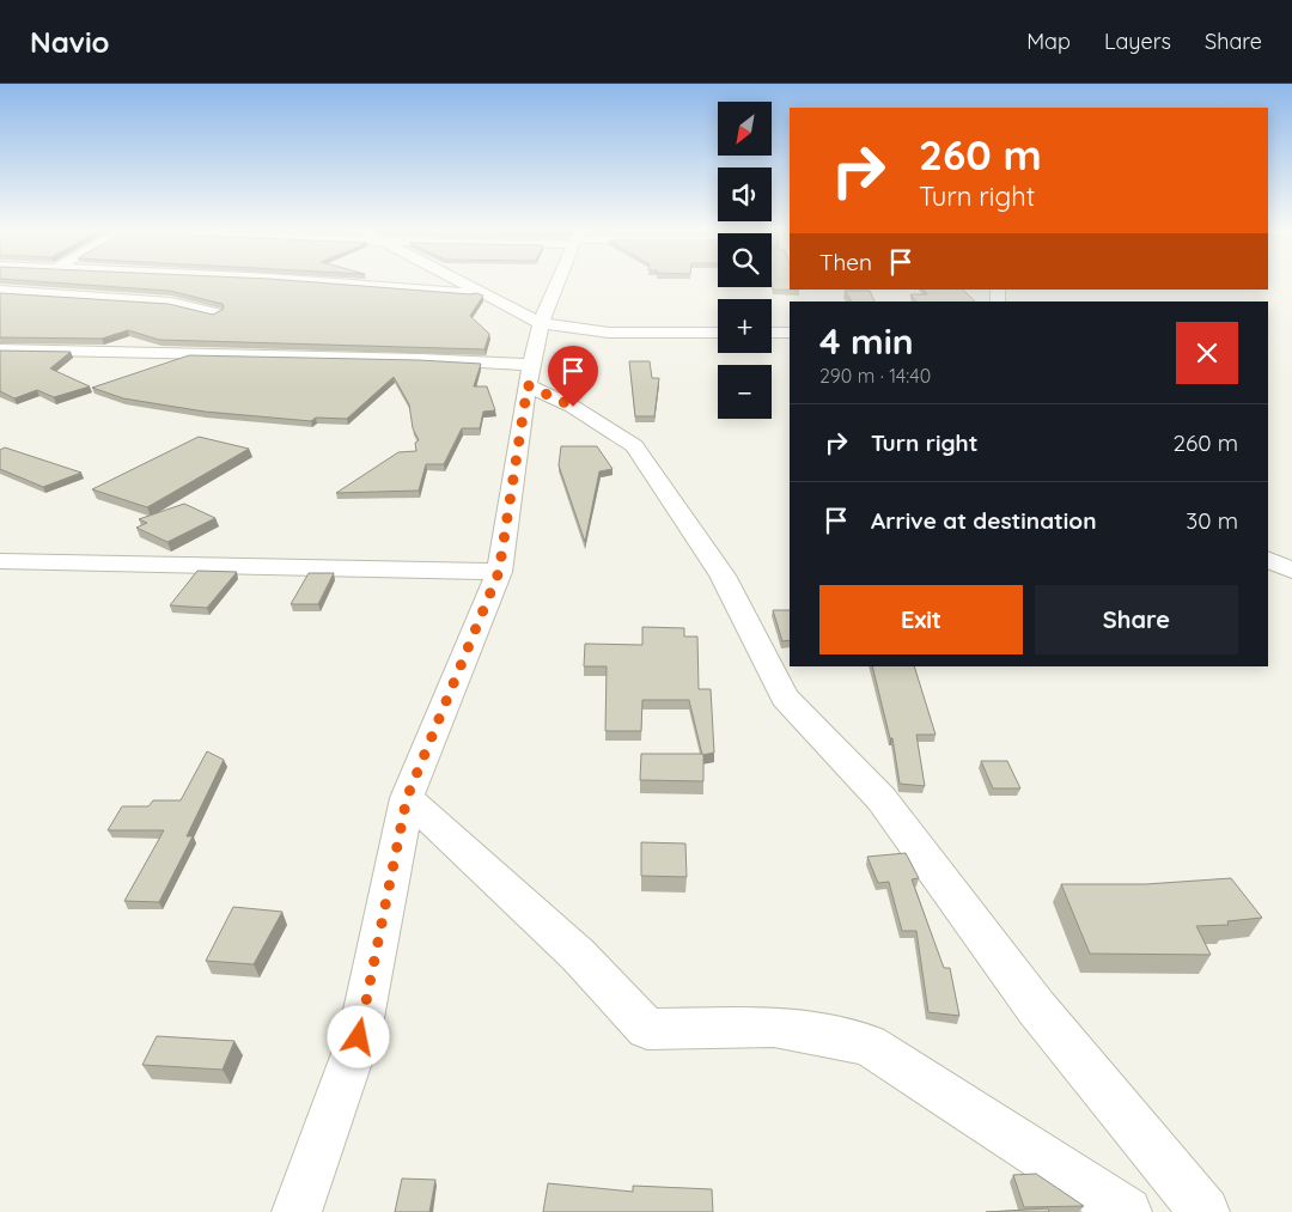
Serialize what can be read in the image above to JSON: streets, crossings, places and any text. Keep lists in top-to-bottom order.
{
  "north": "bottom left",
  "page": {
    "header": "Navio",
    "nav": ["Map", "Layers", "Share"],
    "map_buttons": ["+", "−"],
    "turn": ["260 m", "Turn right"],
    "then": "Then",
    "heading": ["4 min", "290 m · 14:40"],
    "list": [
      {
        "name": "Turn right",
        "value": "260 m"
      },
      {
        "name": "Arrive at destination",
        "value": "30 m"
      }
    ],
    "buttons": ["Exit", "Share"]
  }
}
